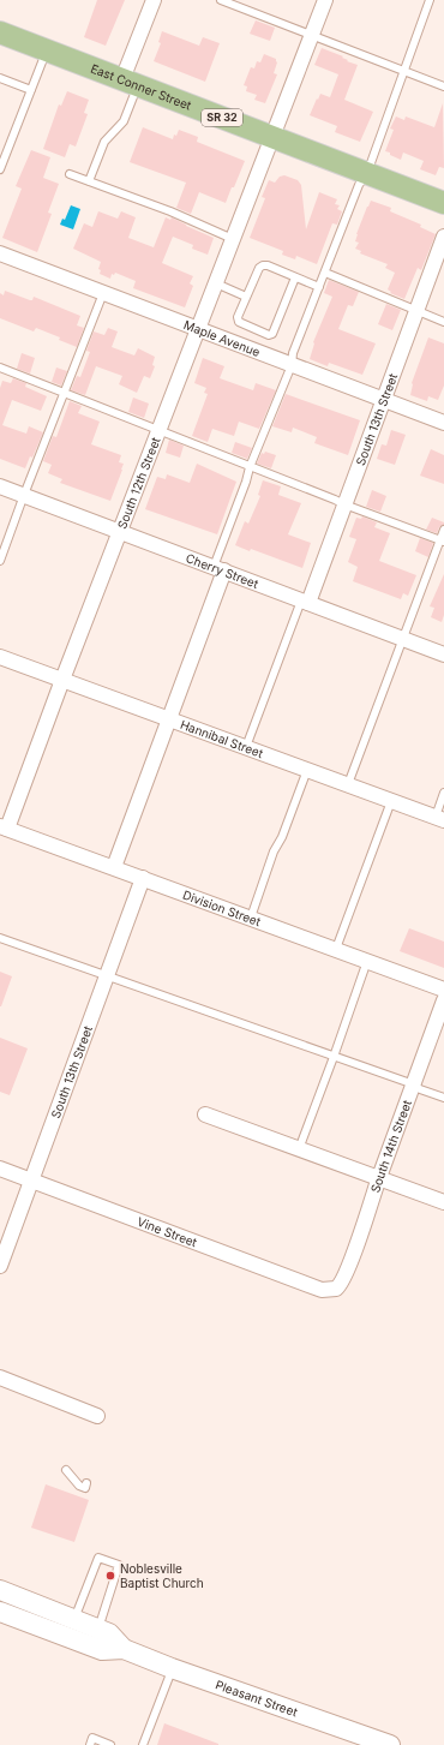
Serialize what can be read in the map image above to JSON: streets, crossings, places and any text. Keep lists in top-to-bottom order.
{
  "streets": {
    "main road": ["East Conner Street", "SR 32"],
    "street": [
      "Maple Avenue",
      "South 13th Street",
      "South 12th Street",
      "Cherry Street",
      "Hannibal Street",
      "Division Street",
      "South 14th Street",
      "Vine Street",
      "Pleasant Street"
    ]
  },
  "crossings": [
    ["East Conner Street", "South 12th Street"],
    ["Maple Avenue", "South 13th Street"],
    ["Maple Avenue", "South 12th Street"],
    ["South 13th Street", "Cherry Street"],
    ["South 13th Street", "Division Street"],
    ["South 13th Street", "Vine Street"],
    ["South 12th Street", "Cherry Street"],
    ["South 12th Street", "Hannibal Street"],
    ["South 12th Street", "Division Street"],
    ["South 14th Street", "Vine Street"]
  ],
  "places": ["Noblesville Baptist Church"]
}
